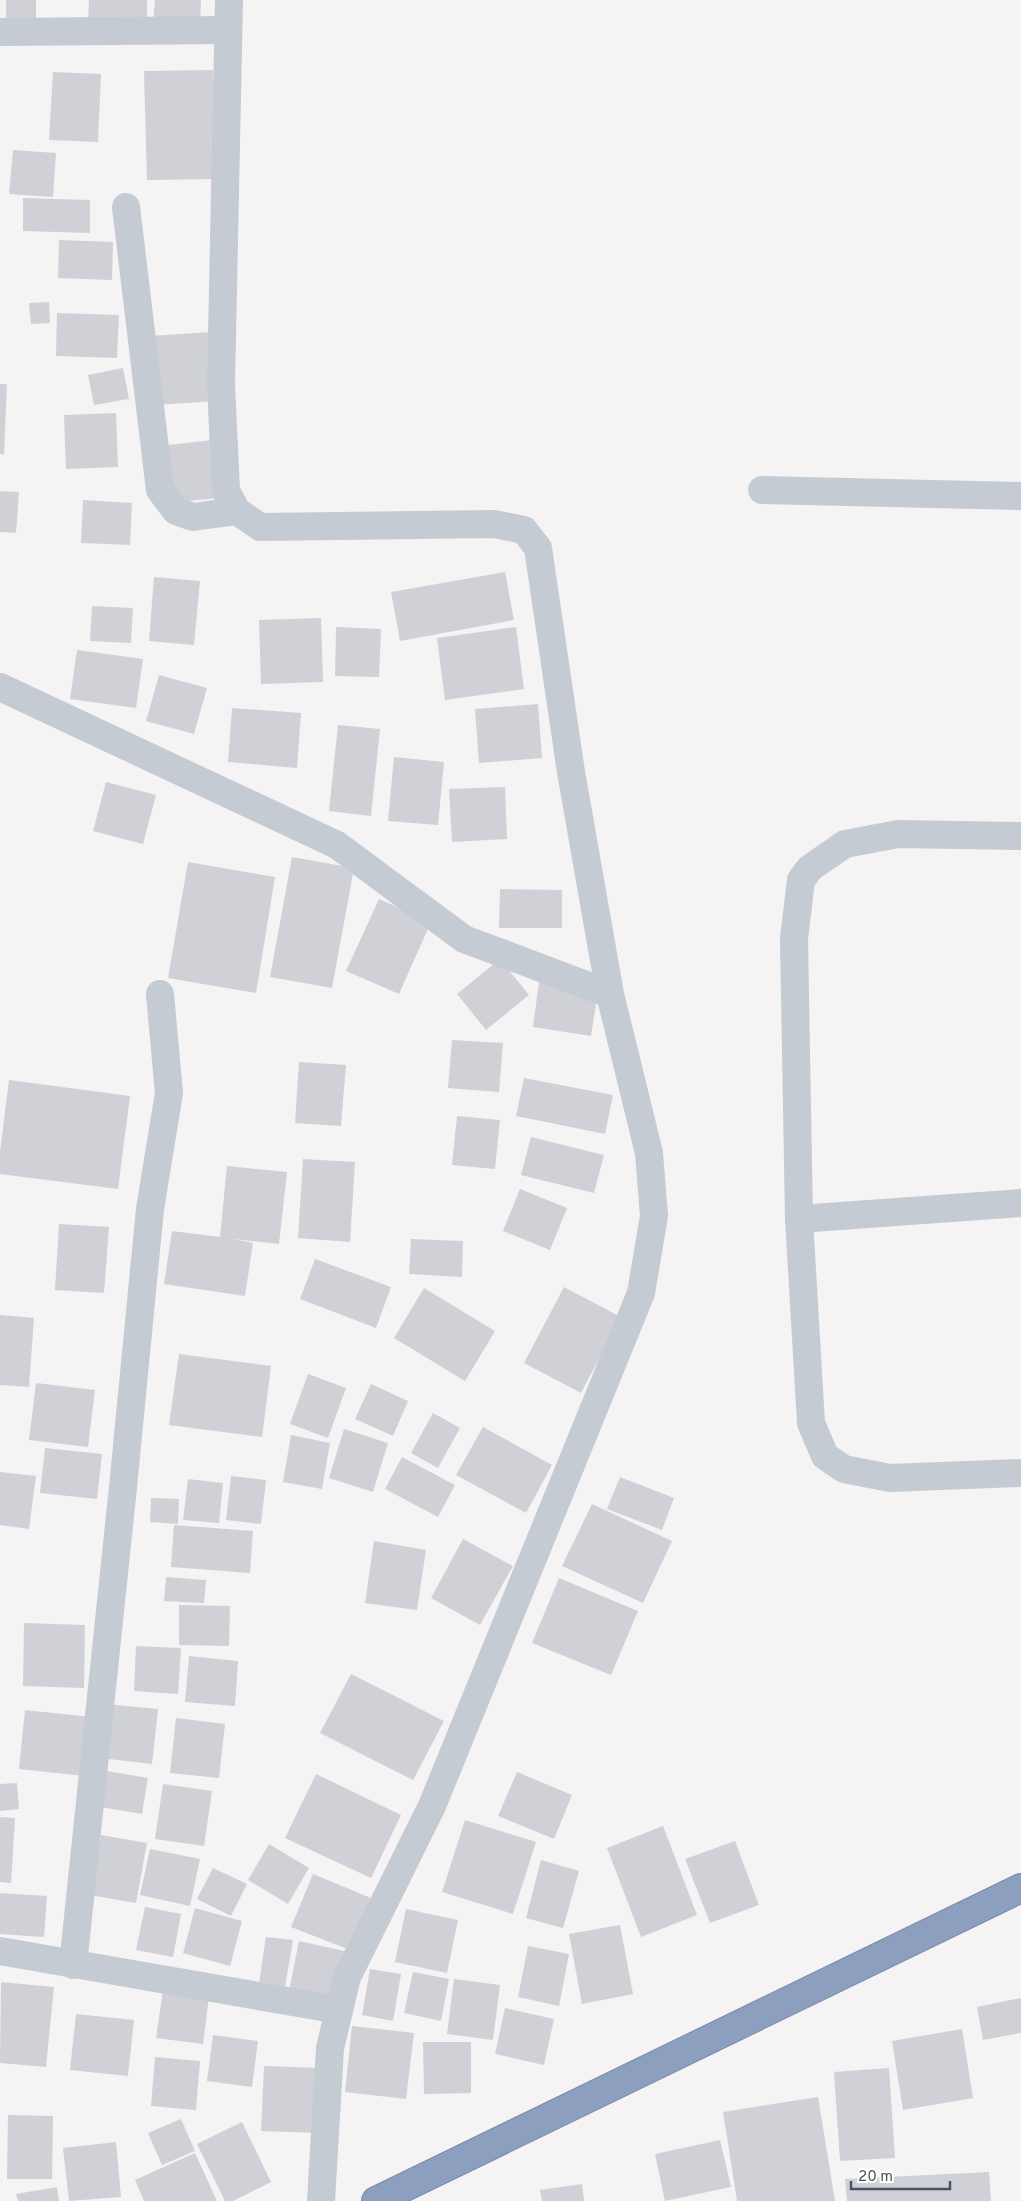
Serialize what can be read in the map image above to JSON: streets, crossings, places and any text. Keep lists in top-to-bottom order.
{
  "scale_bar": "20 m"
}
